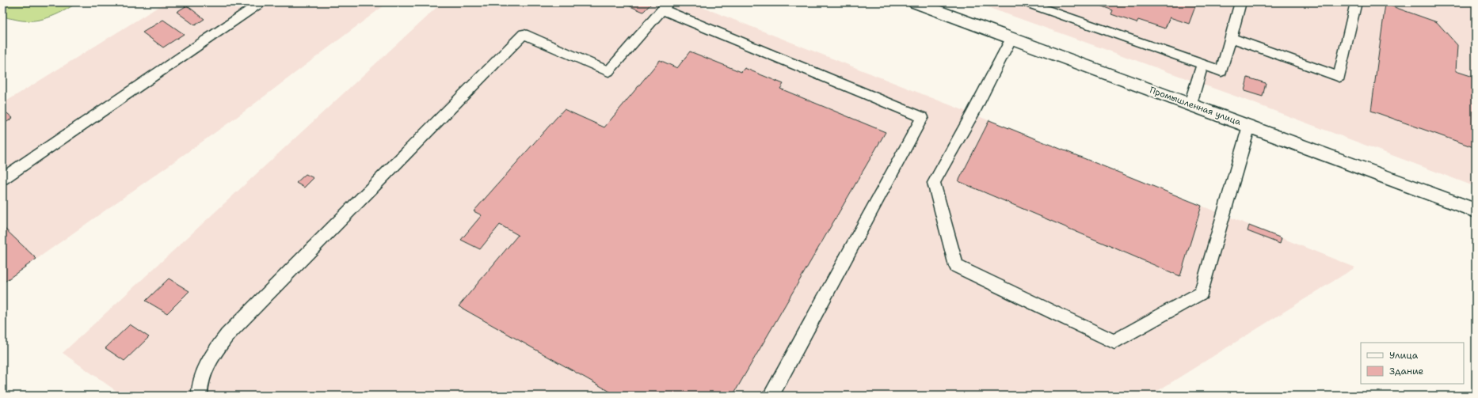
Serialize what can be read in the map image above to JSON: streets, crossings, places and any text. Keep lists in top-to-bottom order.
{
  "streets": {
    "street": ["Промышленная улица"]
  },
  "legend": ["Улица", "Здание"]
}
